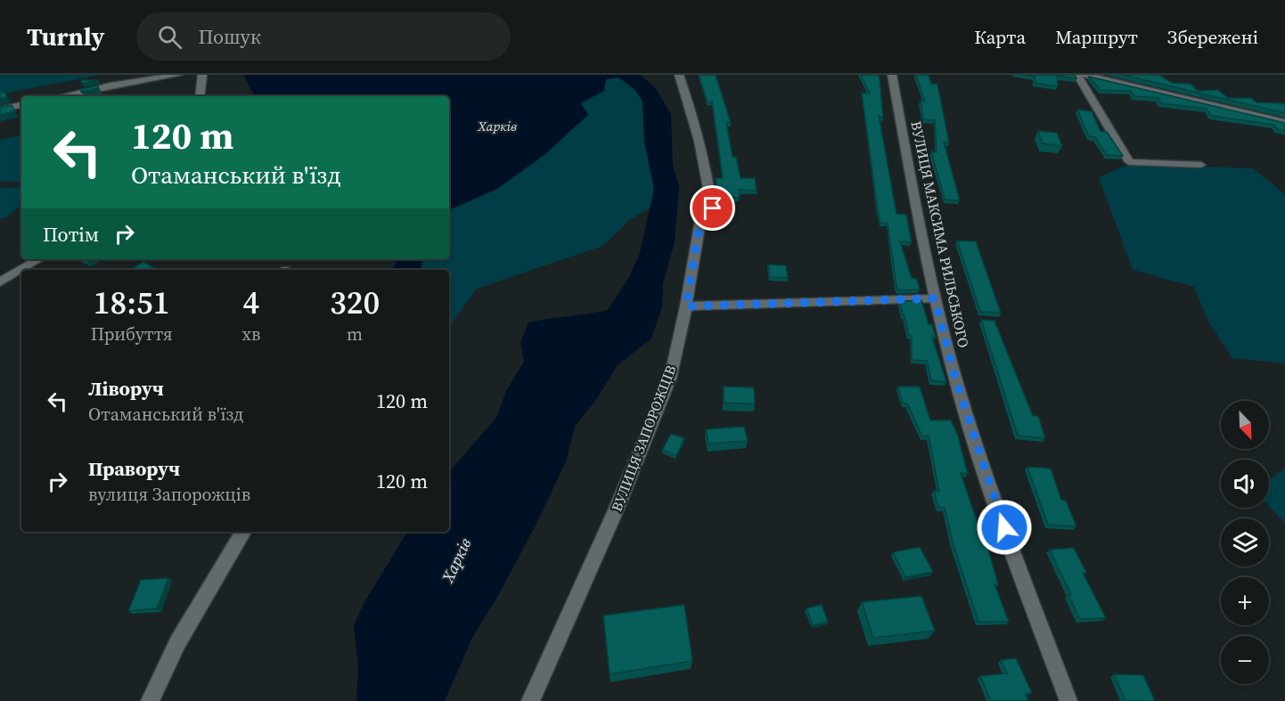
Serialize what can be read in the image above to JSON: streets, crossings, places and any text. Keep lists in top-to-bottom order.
{
  "streets": {
    "street": ["ВУЛИЦЯ МАКСИМА РИЛЬСЬКОГО", "ВУЛИЦЯ ЗАПОРОЖЦІВ"]
  },
  "water": ["Харків"],
  "north": "bottom right",
  "page": {
    "header": "Turnly",
    "search": "Пошук",
    "nav": ["Карта", "Маршрут", "Збережені"],
    "turn": ["120 m", "Отаманський в'їзд"],
    "then": "Потім",
    "eta": [
      "18:51",
      "Прибуття",
      "4",
      "хв",
      "320",
      "m"
    ],
    "list": [
      {
        "name": "Ліворуч",
        "note": "Отаманський в'їзд",
        "value": "120 m"
      },
      {
        "name": "Праворуч",
        "note": "вулиця Запорожців",
        "value": "120 m"
      }
    ],
    "map_buttons": ["+", "−"]
  }
}
